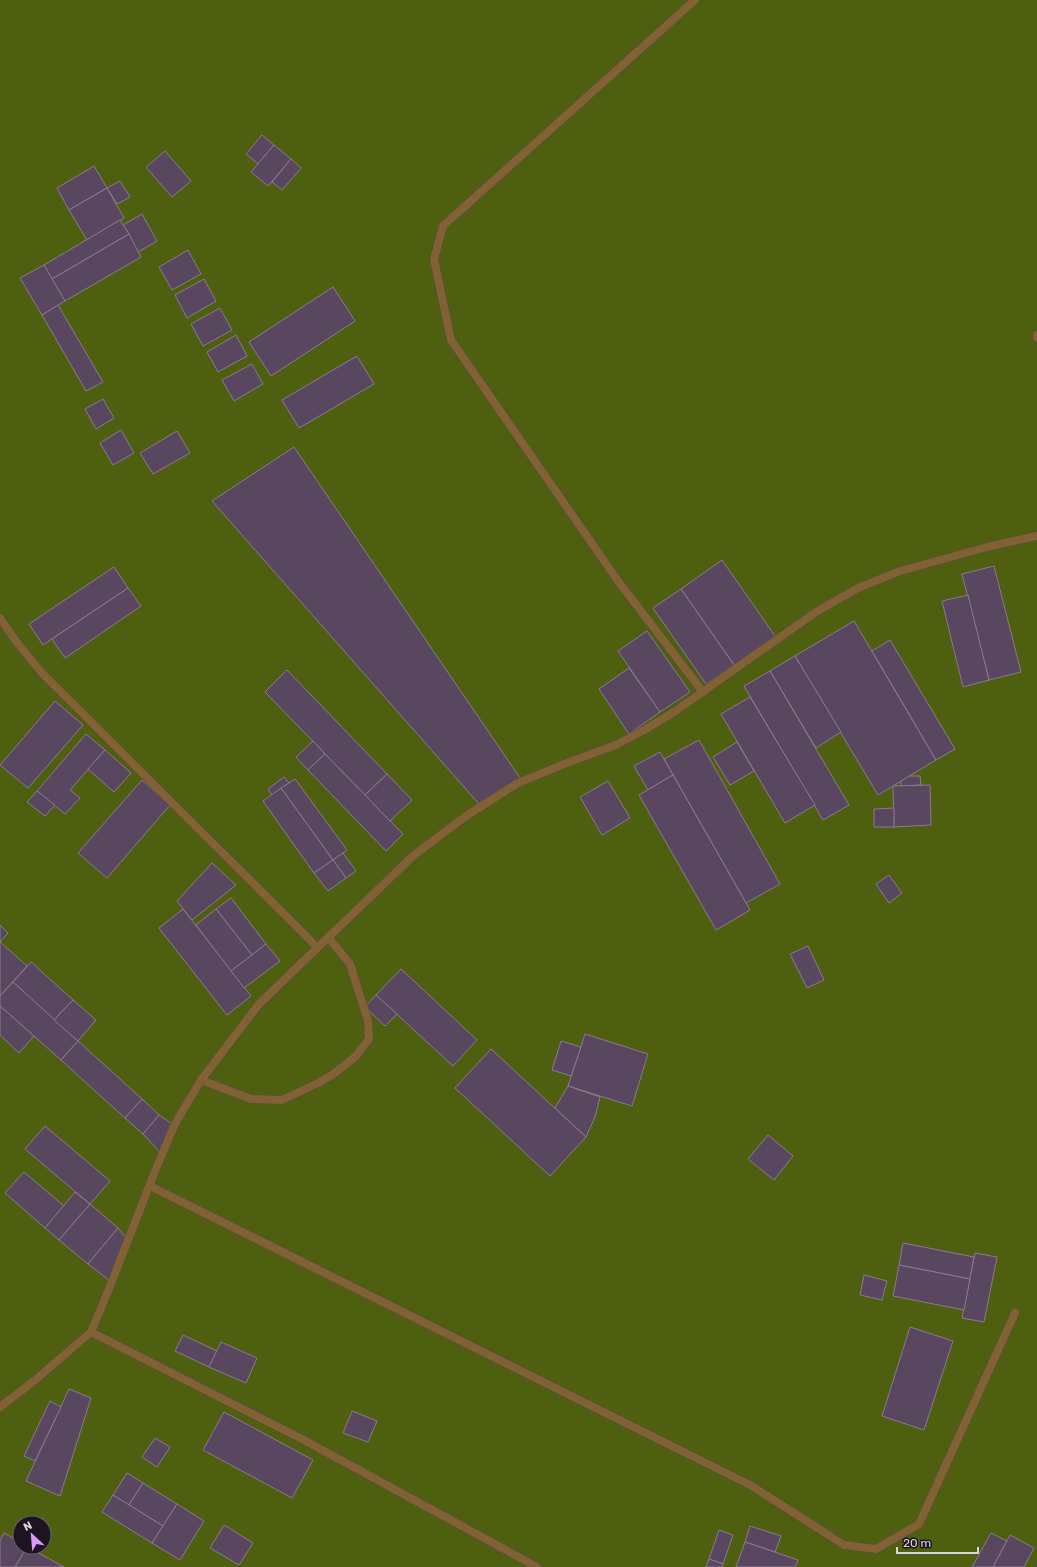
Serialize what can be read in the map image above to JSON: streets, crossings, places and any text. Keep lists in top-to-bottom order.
{
  "scale_bar": "20 m",
  "north": "top left"
}
